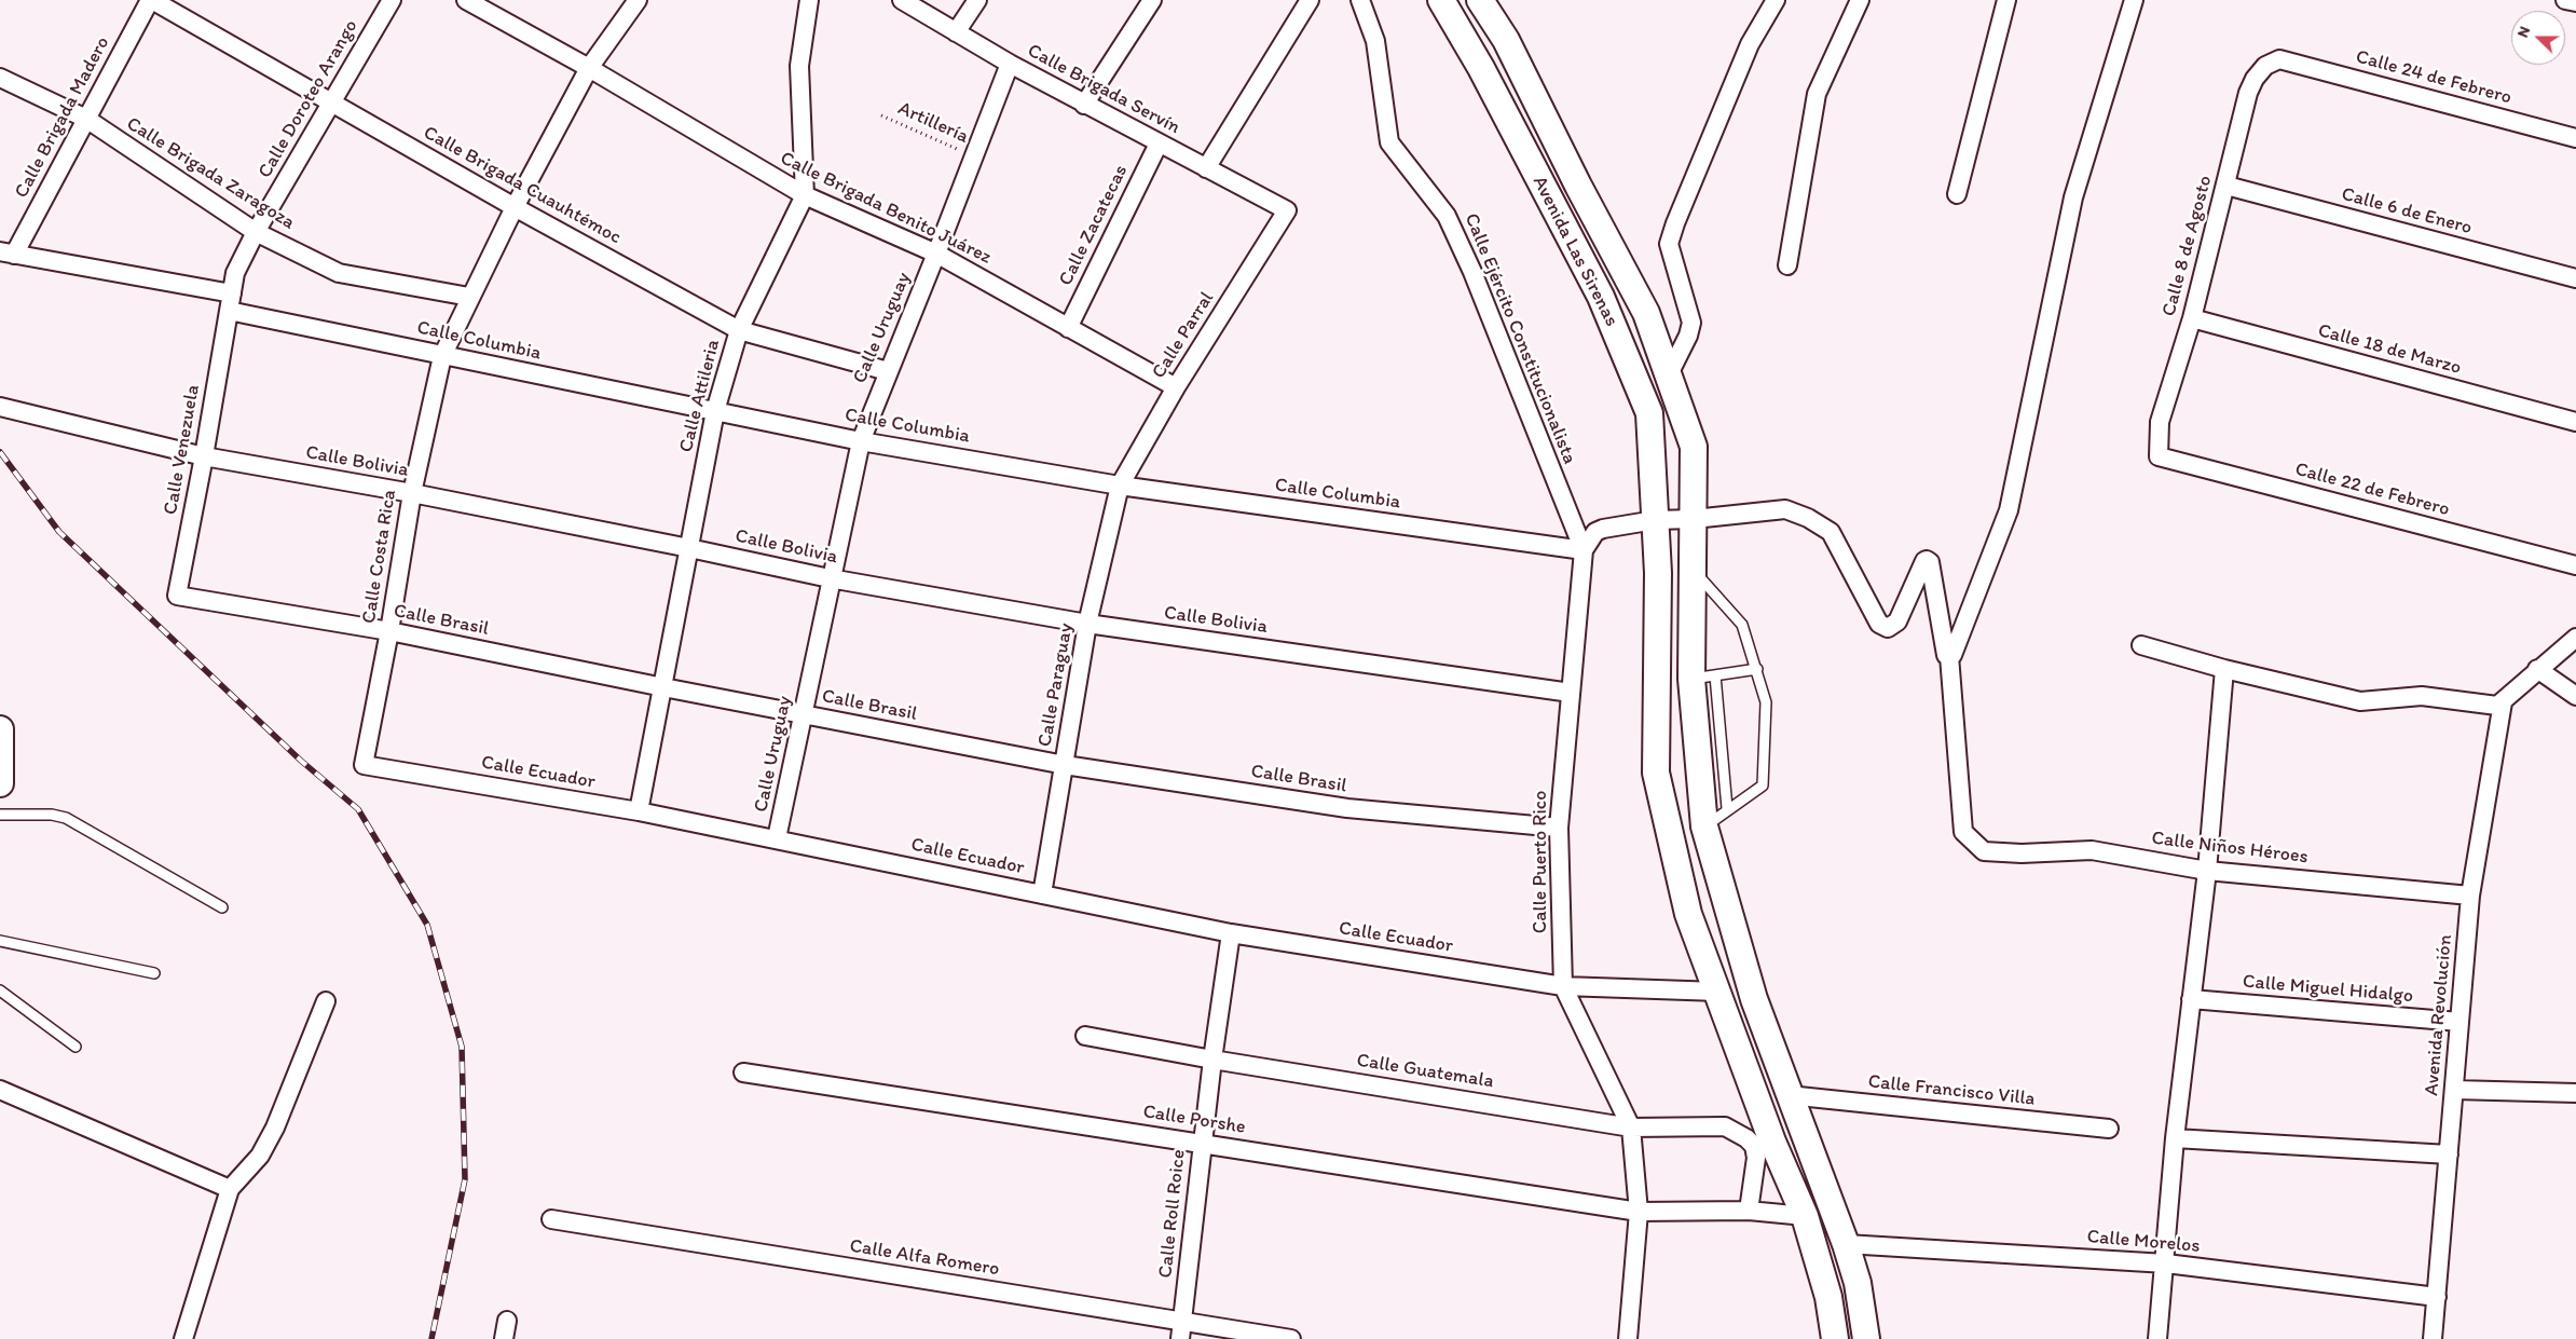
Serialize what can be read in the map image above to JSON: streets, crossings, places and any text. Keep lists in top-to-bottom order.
{
  "streets": {
    "main road": ["Avenida Las Sirenas"],
    "street": [
      "Calle 24 de Febrero",
      "Calle Brigada Servín",
      "Calle Doroteo Arango",
      "Calle Brigada Madero",
      "Calle Brigada Zaragoza",
      "Calle Brigada Cuauhtémoc",
      "Calle Brigada Benito Juárez",
      "Calle 6 de Enero",
      "Calle Zacatecas",
      "Calle 8 de Agosto",
      "Calle Uruguay",
      "Calle Parral",
      "Calle Ejército Constitucionalista",
      "Calle Columbia",
      "Calle 18 de Marzo",
      "Calle Attileria",
      "Calle Venezuela",
      "Calle Bolivia",
      "Calle 22 de Febrero",
      "Calle Costa Rica",
      "Calle Brasil",
      "Calle Paraguay",
      "Calle Ecuador",
      "Calle Niños Héroes",
      "Calle Puerto Rico",
      "Calle Miguel Hidalgo",
      "Avenida Revolución",
      "Calle Guatemala",
      "Calle Francisco Villa",
      "Calle Porshe",
      "Calle Roll Roice",
      "Calle Morelos",
      "Calle Alfa Romero"
    ],
    "path": ["Artillería"]
  },
  "crossings": [
    ["Calle 24 de Febrero", "Calle 8 de Agosto"],
    ["Calle Brigada Servín", "Calle Zacatecas"],
    ["Calle Brigada Servín", "Calle Uruguay"],
    ["Calle Brigada Servín", "Calle Parral"],
    ["Calle Doroteo Arango", "Calle Brigada Zaragoza"],
    ["Calle Doroteo Arango", "Calle Brigada Cuauhtémoc"],
    ["Calle Doroteo Arango", "Calle Columbia"],
    ["Calle Doroteo Arango", "Calle Venezuela"],
    ["Calle Brigada Madero", "Calle Brigada Zaragoza"],
    ["Calle Brigada Madero", "Calle Brigada Cuauhtémoc"],
    ["Calle Brigada Madero", "Calle Columbia"],
    ["Artillería", "Calle Uruguay"],
    ["Calle Brigada Zaragoza", "Calle Costa Rica"],
    ["Calle Brigada Cuauhtémoc", "Calle Uruguay"],
    ["Calle Brigada Cuauhtémoc", "Calle Attileria"],
    ["Calle Brigada Cuauhtémoc", "Calle Costa Rica"],
    ["Calle Brigada Benito Juárez", "Calle Zacatecas"],
    ["Calle Brigada Benito Juárez", "Calle Uruguay"],
    ["Calle Brigada Benito Juárez", "Calle Parral"],
    ["Calle Brigada Benito Juárez", "Calle Attileria"],
    ["Calle Brigada Benito Juárez", "Calle Costa Rica"],
    ["Calle 6 de Enero", "Calle 8 de Agosto"],
    ["Calle 8 de Agosto", "Calle 18 de Marzo"],
    ["Calle 8 de Agosto", "Calle 22 de Febrero"],
    ["Avenida Las Sirenas", "Calle Ecuador"],
    ["Avenida Las Sirenas", "Calle Guatemala"],
    ["Avenida Las Sirenas", "Calle Francisco Villa"],
    ["Avenida Las Sirenas", "Calle Porshe"],
    ["Avenida Las Sirenas", "Calle Morelos"],
    ["Calle Uruguay", "Calle Columbia"],
    ["Calle Uruguay", "Calle Bolivia"],
    ["Calle Uruguay", "Calle Brasil"],
    ["Calle Uruguay", "Calle Ecuador"],
    ["Calle Parral", "Calle Columbia"],
    ["Calle Parral", "Calle Paraguay"],
    ["Calle Ejército Constitucionalista", "Calle Columbia"],
    ["Calle Ejército Constitucionalista", "Calle Puerto Rico"],
    ["Calle Columbia", "Calle Attileria"],
    ["Calle Columbia", "Calle Venezuela"],
    ["Calle Columbia", "Calle Costa Rica"],
    ["Calle Columbia", "Calle Paraguay"],
    ["Calle Columbia", "Calle Puerto Rico"],
    ["Calle Attileria", "Calle Bolivia"],
    ["Calle Attileria", "Calle Brasil"],
    ["Calle Attileria", "Calle Ecuador"],
    ["Calle Venezuela", "Calle Bolivia"],
    ["Calle Venezuela", "Calle Brasil"],
    ["Calle Bolivia", "Calle Costa Rica"],
    ["Calle Bolivia", "Calle Paraguay"],
    ["Calle Bolivia", "Calle Puerto Rico"],
    ["Calle Costa Rica", "Calle Brasil"],
    ["Calle Costa Rica", "Calle Ecuador"],
    ["Calle Brasil", "Calle Paraguay"],
    ["Calle Brasil", "Calle Puerto Rico"],
    ["Calle Paraguay", "Calle Ecuador"],
    ["Calle Ecuador", "Calle Puerto Rico"],
    ["Calle Ecuador", "Calle Roll Roice"],
    ["Calle Niños Héroes", "Avenida Revolución"],
    ["Calle Puerto Rico", "Calle Guatemala"],
    ["Calle Miguel Hidalgo", "Avenida Revolución"],
    ["Avenida Revolución", "Calle Morelos"],
    ["Calle Guatemala", "Calle Roll Roice"],
    ["Calle Porshe", "Calle Roll Roice"],
    ["Calle Roll Roice", "Calle Alfa Romero"]
  ],
  "north": "left"
}
